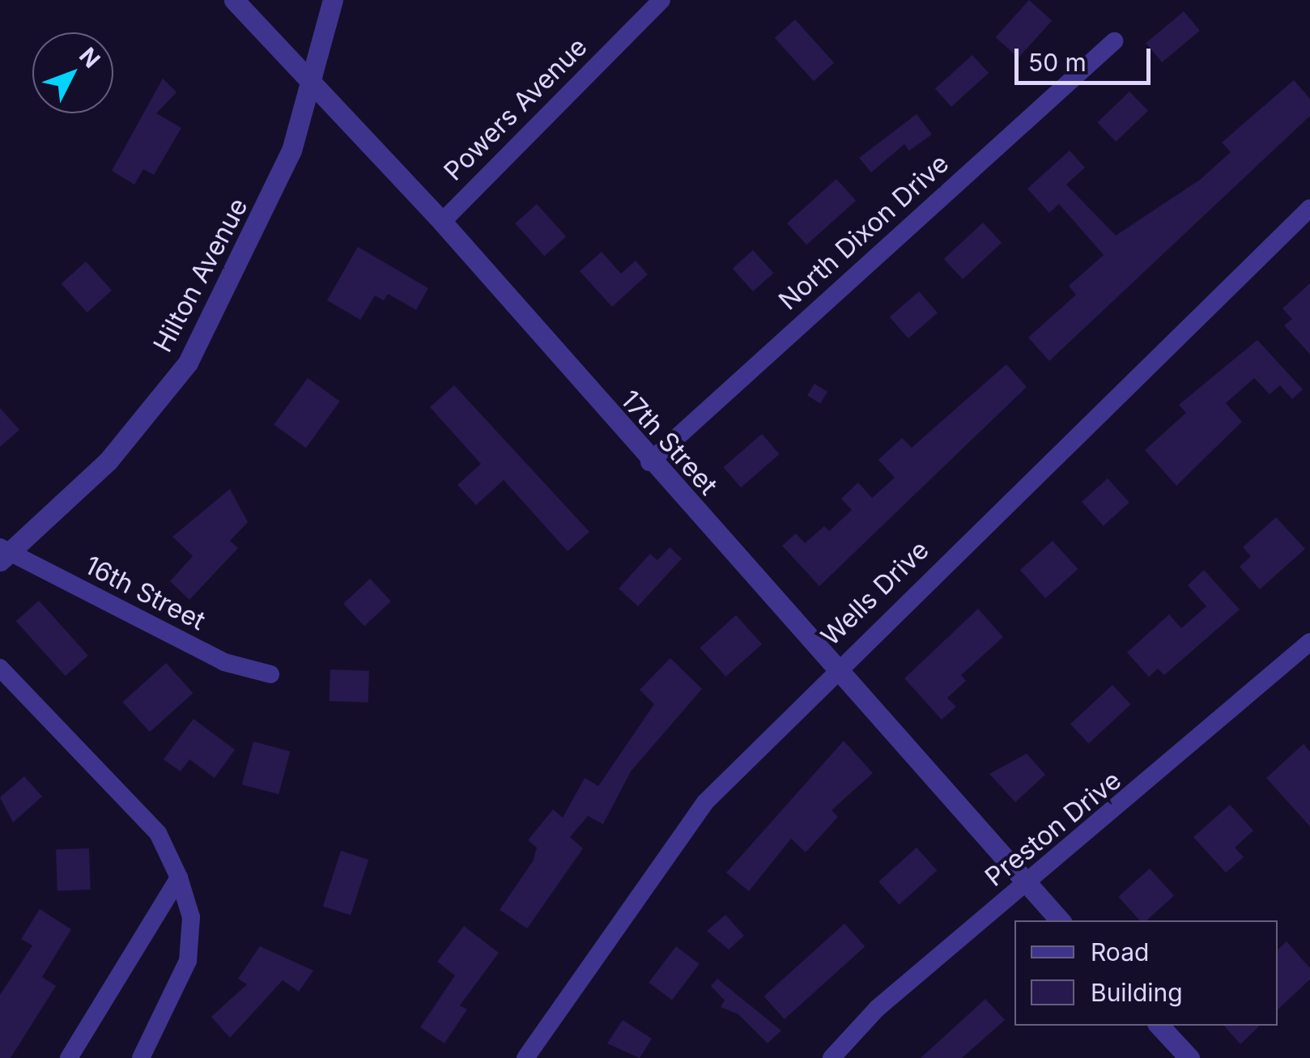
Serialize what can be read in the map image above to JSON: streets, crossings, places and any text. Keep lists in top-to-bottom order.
{
  "streets": {
    "street": [
      "Powers Avenue",
      "North Dixon Drive",
      "Hilton Avenue",
      "17th Street",
      "16th Street",
      "Wells Drive",
      "Preston Drive"
    ]
  },
  "crossings": [
    ["Powers Avenue", "17th Street"],
    ["North Dixon Drive", "17th Street"],
    ["Hilton Avenue", "17th Street"],
    ["Hilton Avenue", "16th Street"],
    ["17th Street", "Wells Drive"],
    ["17th Street", "Preston Drive"]
  ],
  "legend": ["Road", "Building"],
  "scale_bar": "50 m",
  "north": "top right"
}
